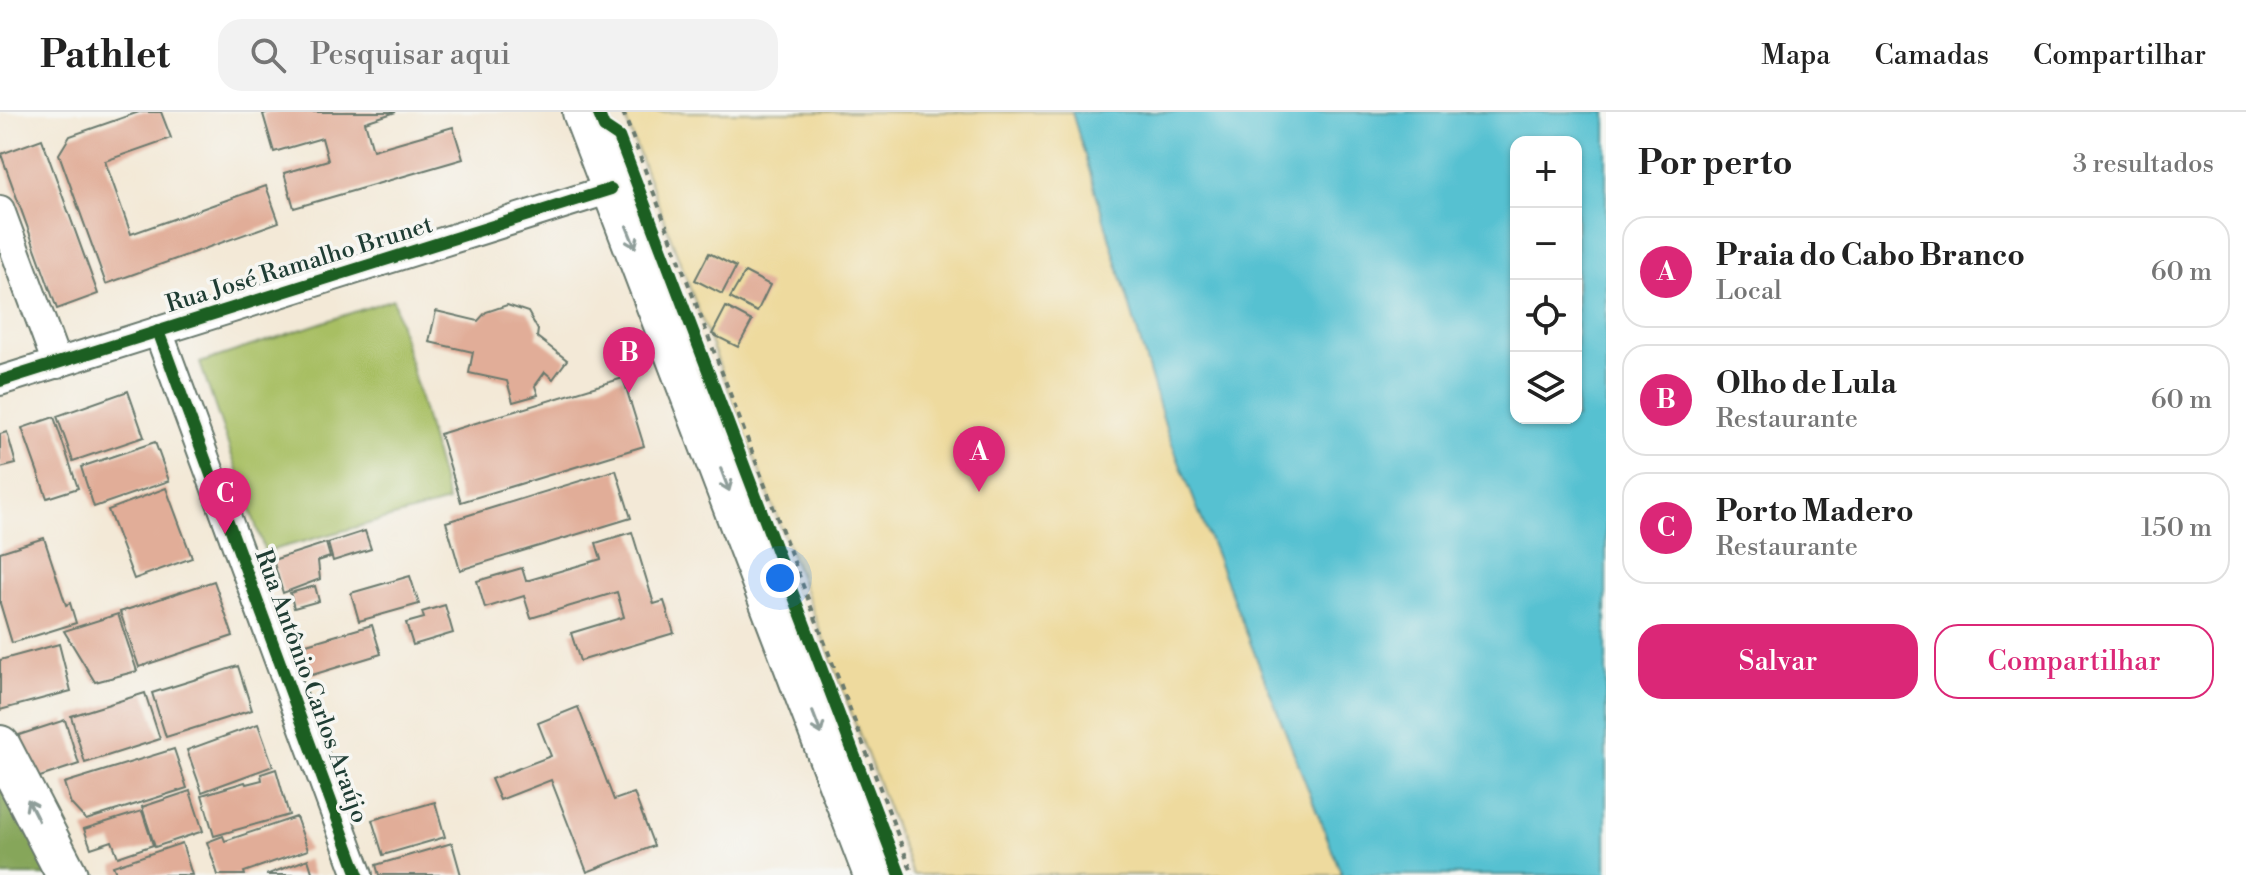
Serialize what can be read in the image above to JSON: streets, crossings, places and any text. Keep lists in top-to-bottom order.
{
  "streets": {
    "street": ["Rua José Ramalho Brunet", "Rua Antônio Carlos Araújo"]
  },
  "crossings": [
    ["Rua José Ramalho Brunet", "Rua Antônio Carlos Araújo"]
  ],
  "page": {
    "header": "Pathlet",
    "search": "Pesquisar aqui",
    "nav": ["Mapa", "Camadas", "Compartilhar"],
    "heading": ["Por perto", "3 resultados"],
    "map_buttons": ["+", "−"],
    "list": [
      {
        "mark": "A",
        "name": "Praia do Cabo Branco",
        "note": "Local",
        "value": "60 m"
      },
      {
        "mark": "B",
        "name": "Olho de Lula",
        "note": "Restaurante",
        "value": "60 m"
      },
      {
        "mark": "C",
        "name": "Porto Madero",
        "note": "Restaurante",
        "value": "150 m"
      }
    ],
    "pins": ["B", "A", "C"],
    "buttons": ["Salvar", "Compartilhar"]
  }
}
